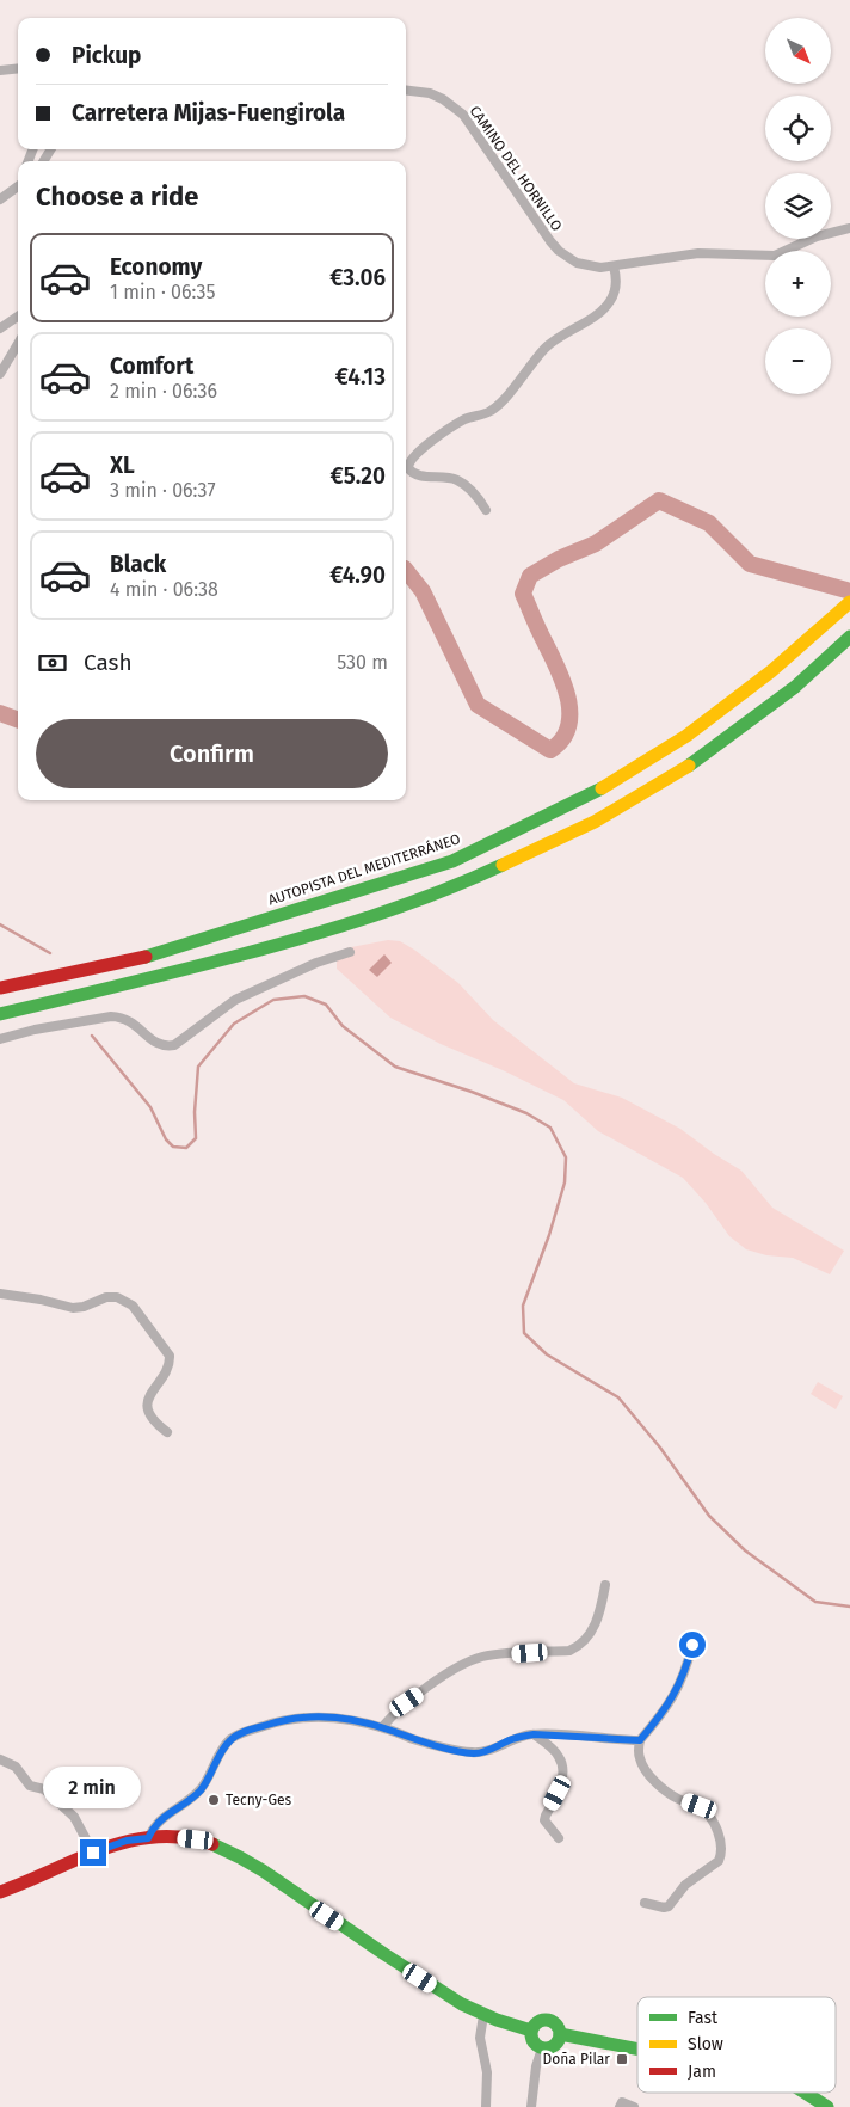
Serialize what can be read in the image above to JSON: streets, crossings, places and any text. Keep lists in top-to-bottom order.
{
  "streets": {
    "main road": ["AUTOPISTA DEL MEDITERRÁNEO"],
    "street": ["CAMINO DEL HORNILLO"]
  },
  "places": {
    "other": ["Tecny-Ges"],
    "transit": ["Doña Pilar"]
  },
  "legend": ["Fast", "Slow", "Jam"],
  "north": "bottom right",
  "page": {
    "map_buttons": ["+", "−"],
    "banner": ["Pickup", "Carretera Mijas-Fuengirola"],
    "heading": "Choose a ride",
    "list": [
      {
        "name": "Economy",
        "note": "1 min · 06:35",
        "value": "€3.06"
      },
      {
        "name": "Comfort",
        "note": "2 min · 06:36",
        "value": "€4.13"
      },
      {
        "name": "XL",
        "note": "3 min · 06:37",
        "value": "€5.20"
      },
      {
        "name": "Black",
        "note": "4 min · 06:38",
        "value": "€4.90"
      }
    ],
    "pay": ["Cash", "530 m"],
    "buttons": "Confirm",
    "bubble": "2 min"
  }
}
